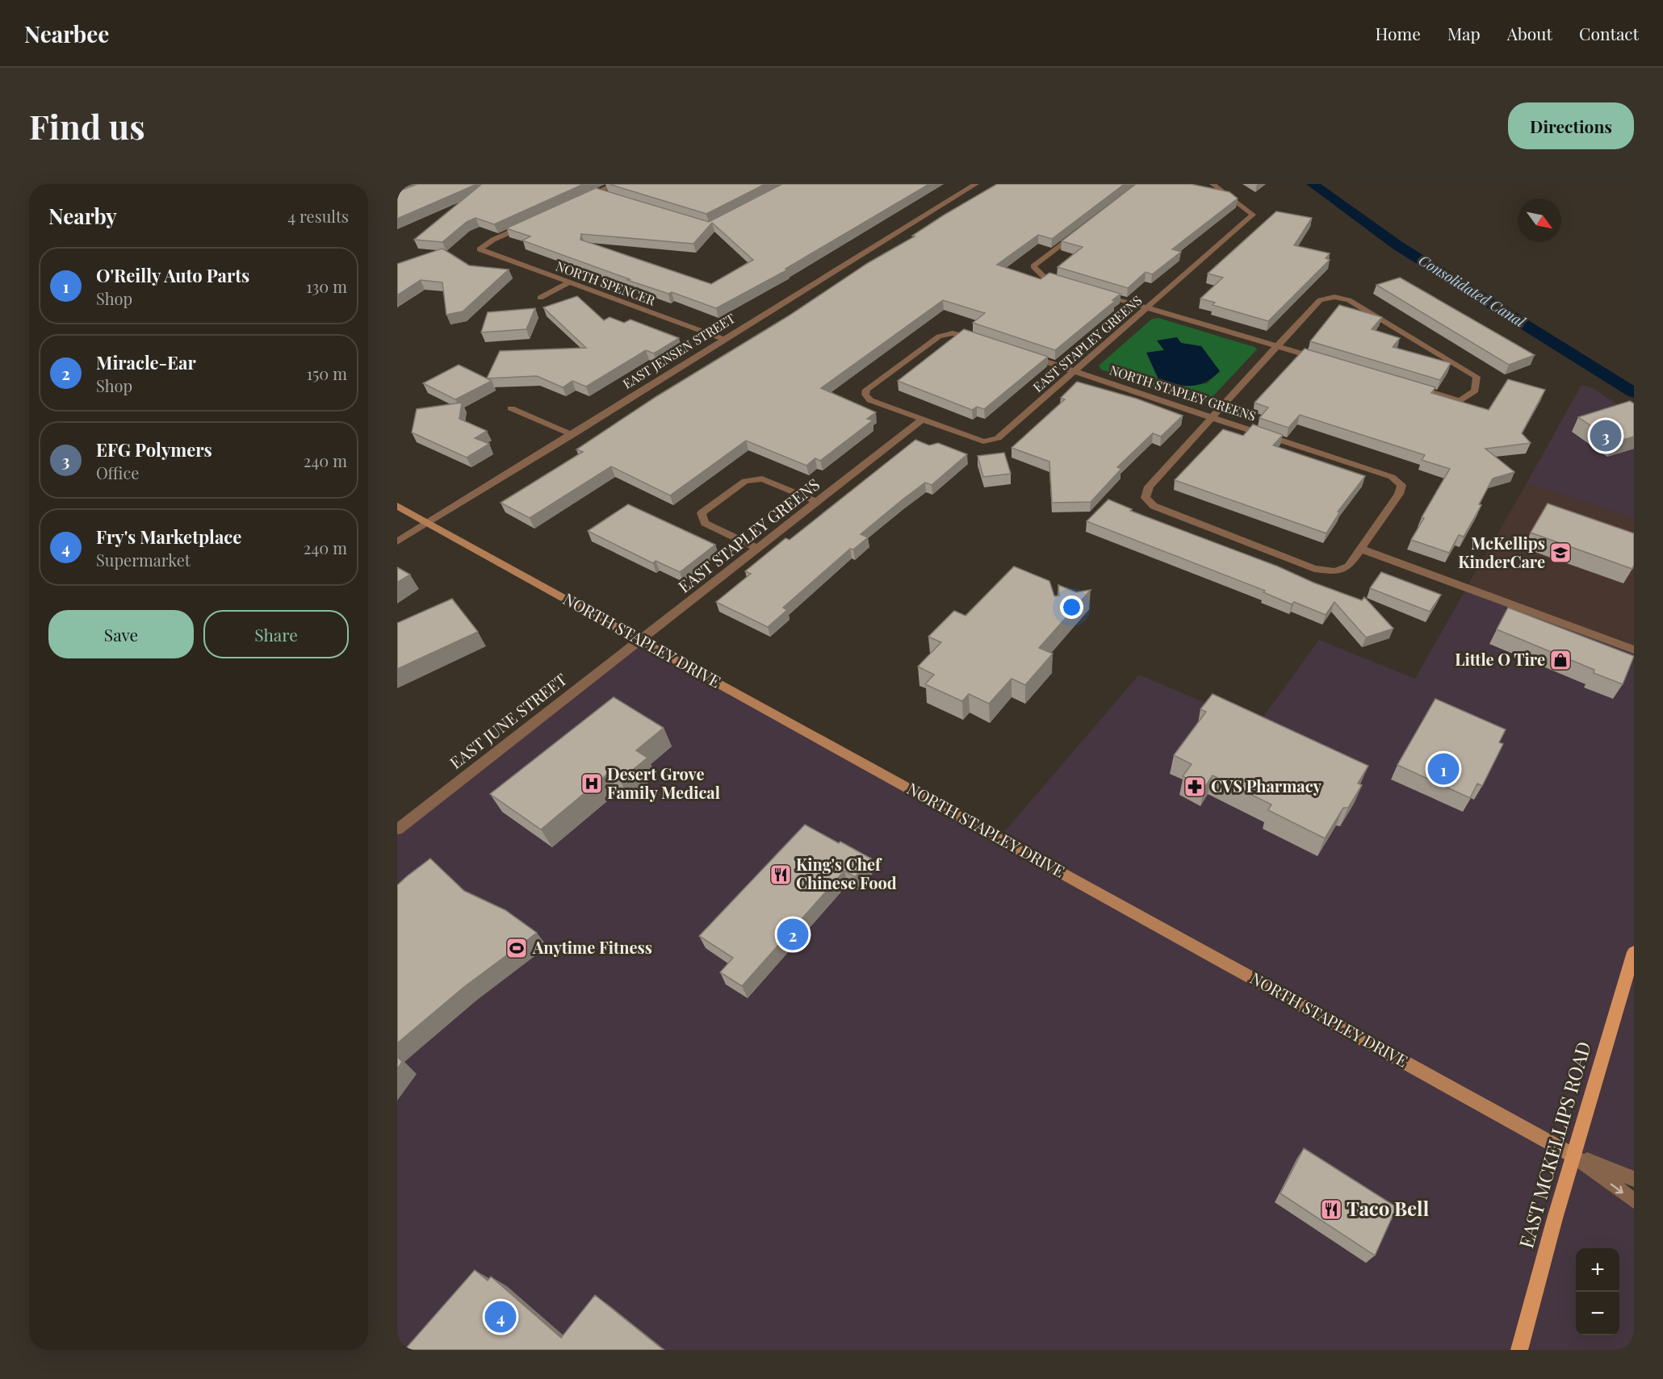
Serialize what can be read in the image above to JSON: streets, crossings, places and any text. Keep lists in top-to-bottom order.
{
  "streets": {
    "main road": ["NORTH STAPLEY DRIVE", "EAST MCKELLIPS ROAD"],
    "street": [
      "NORTH SPENCER",
      "EAST STAPLEY GREENS",
      "EAST JENSEN STREET",
      "NORTH STAPLEY GREENS",
      "EAST JUNE STREET"
    ]
  },
  "crossings": [
    ["NORTH SPENCER", "EAST JENSEN STREET"],
    ["EAST STAPLEY GREENS", "NORTH STAPLEY GREENS"],
    ["EAST STAPLEY GREENS", "NORTH STAPLEY DRIVE"],
    ["EAST STAPLEY GREENS", "EAST JUNE STREET"],
    ["EAST JENSEN STREET", "NORTH STAPLEY DRIVE"],
    ["NORTH STAPLEY DRIVE", "EAST JUNE STREET"],
    ["NORTH STAPLEY DRIVE", "EAST MCKELLIPS ROAD"]
  ],
  "water": ["Consolidated Canal"],
  "places": {
    "school or university": ["McKellips KinderCare"],
    "shop": ["Little O Tire"],
    "hospital": ["Desert Grove Family Medical"],
    "pharmacy": ["CVS Pharmacy"],
    "restaurant": ["King's Chef Chinese Food", "Taco Bell"],
    "sports": ["Anytime Fitness"]
  },
  "north": "bottom right",
  "page": {
    "header": "Nearbee",
    "nav": [
      "Home",
      "Map",
      "About",
      "Contact"
    ],
    "buttons": [
      "Directions",
      ["Save", "Share"]
    ],
    "title": "Find us",
    "heading": ["Nearby", "4 results"],
    "list": [
      {
        "mark": "1",
        "name": "O'Reilly Auto Parts",
        "note": "Shop",
        "value": "130 m"
      },
      {
        "mark": "2",
        "name": "Miracle-Ear",
        "note": "Shop",
        "value": "150 m"
      },
      {
        "mark": "3",
        "name": "EFG Polymers",
        "note": "Office",
        "value": "240 m"
      },
      {
        "mark": "4",
        "name": "Fry's Marketplace",
        "note": "Supermarket",
        "value": "240 m"
      }
    ],
    "pins": [
      "3",
      "1",
      "2",
      "4"
    ],
    "map_buttons": ["+", "−"]
  }
}
